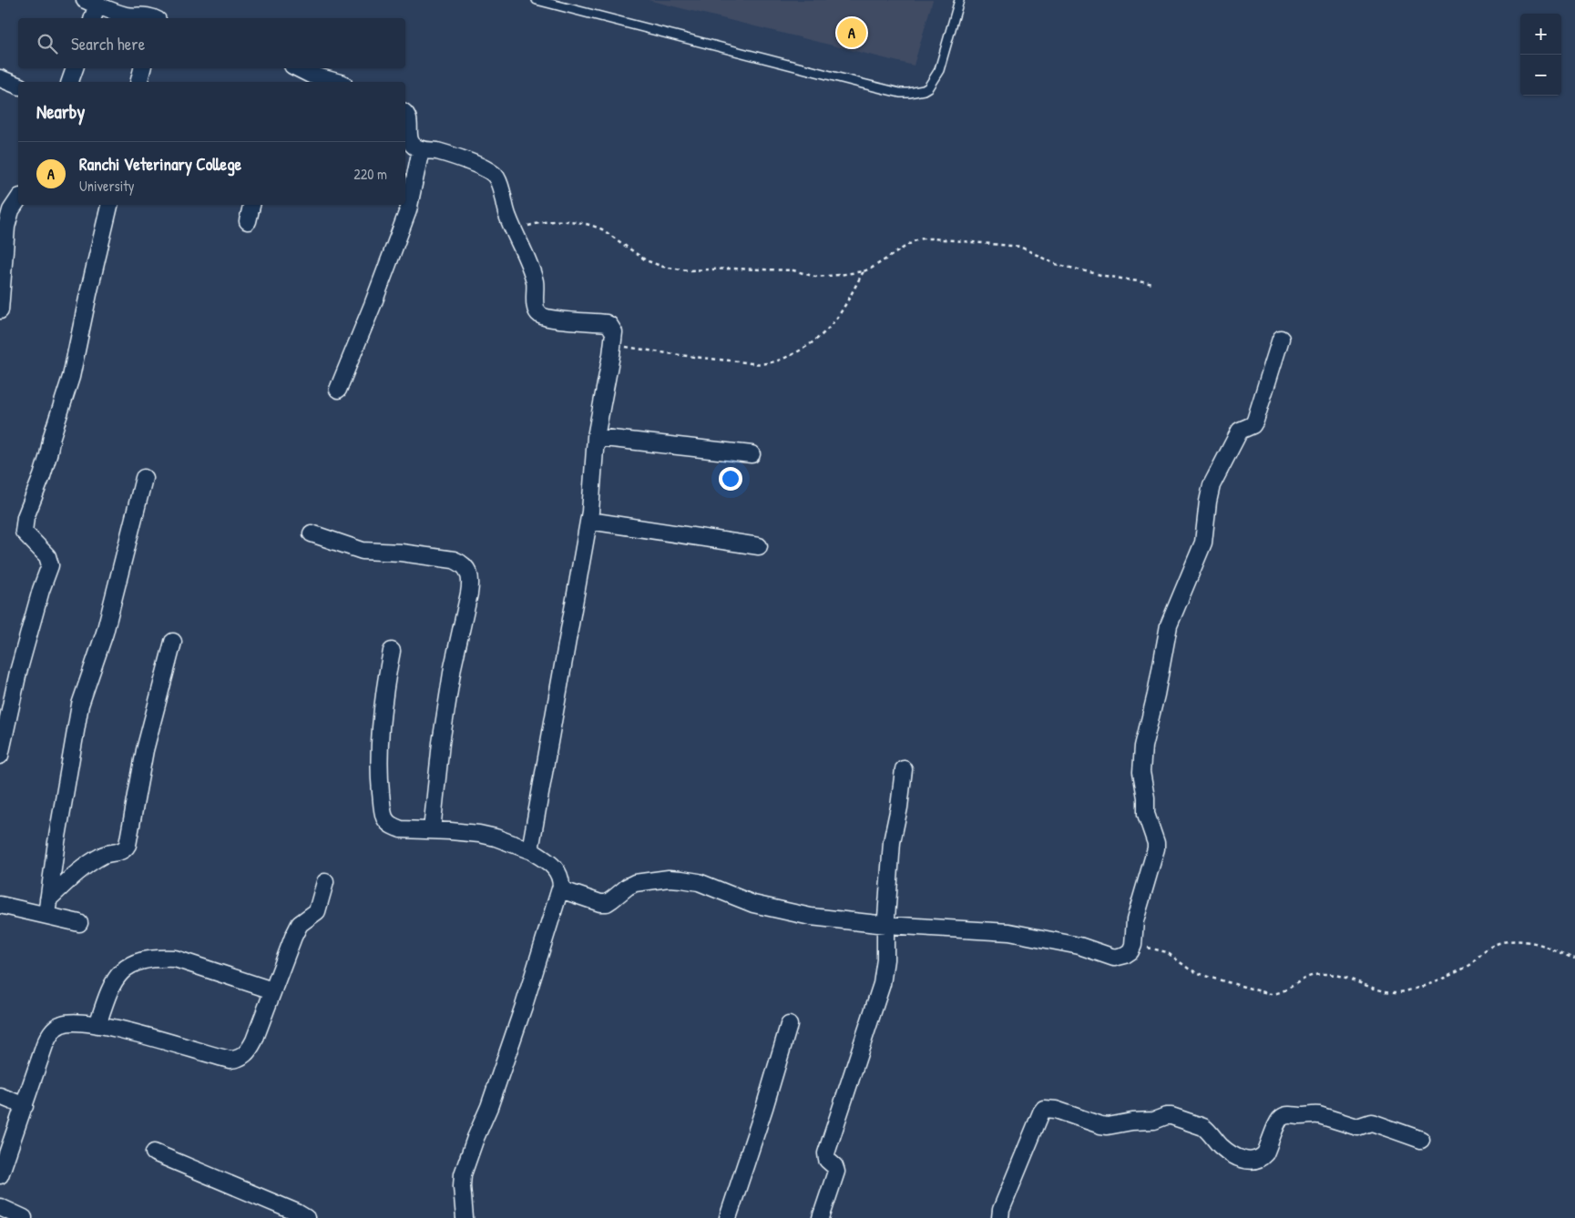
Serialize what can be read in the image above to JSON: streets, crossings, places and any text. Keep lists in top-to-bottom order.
{
  "page": {
    "map_buttons": ["+", "−"],
    "pins": "A",
    "search": "Search here",
    "heading": "Nearby",
    "list": [
      {
        "mark": "A",
        "name": "Ranchi Veterinary College",
        "note": "University",
        "value": "220 m"
      }
    ]
  }
}
